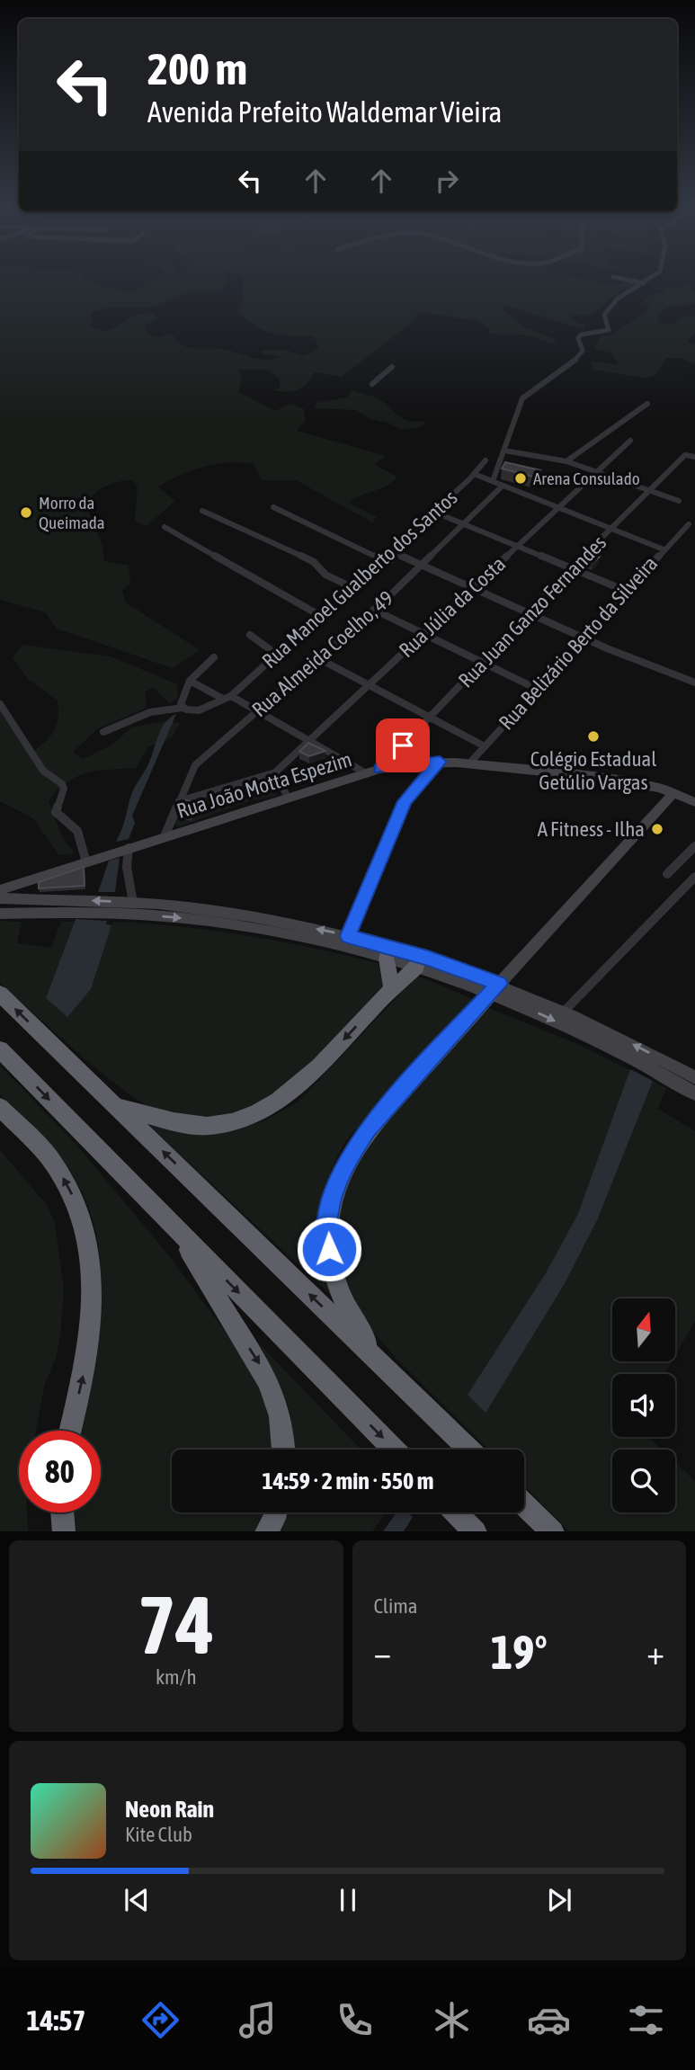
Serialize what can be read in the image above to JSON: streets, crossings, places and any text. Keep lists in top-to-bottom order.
{
  "streets": {
    "main road": ["Rua João Motta Espezim"],
    "street": [
      "Rua Manoel Gualberto dos Santos",
      "Rua Júlia da Costa",
      "Rua Juan Ganzo Fernandes",
      "Rua Belizário Berto da Silveira",
      "Rua Almeida Coelho, 49"
    ]
  },
  "crossings": [
    ["Rua Juan Ganzo Fernandes", "Rua João Motta Espezim"],
    ["Rua Belizário Berto da Silveira", "Rua João Motta Espezim"],
    ["Rua Almeida Coelho, 49", "Rua João Motta Espezim"]
  ],
  "places": [
    "Arena Consulado",
    "Morro da Queimada",
    "Colégio Estadual Getúlio Vargas",
    "A Fitness - Ilha"
  ],
  "north": "top",
  "page": {
    "turn": ["200 m", "Avenida Prefeito Waldemar Vieira"],
    "limit": "80",
    "trip": "14:59 · 2 min · 550 m",
    "tile": [
      ["74", "km/h"],
      "Clima"
    ],
    "heat": ["−", "19°", "+"],
    "song": ["Neon Rain", "Kite Club"],
    "tabs": "14:57"
  }
}
